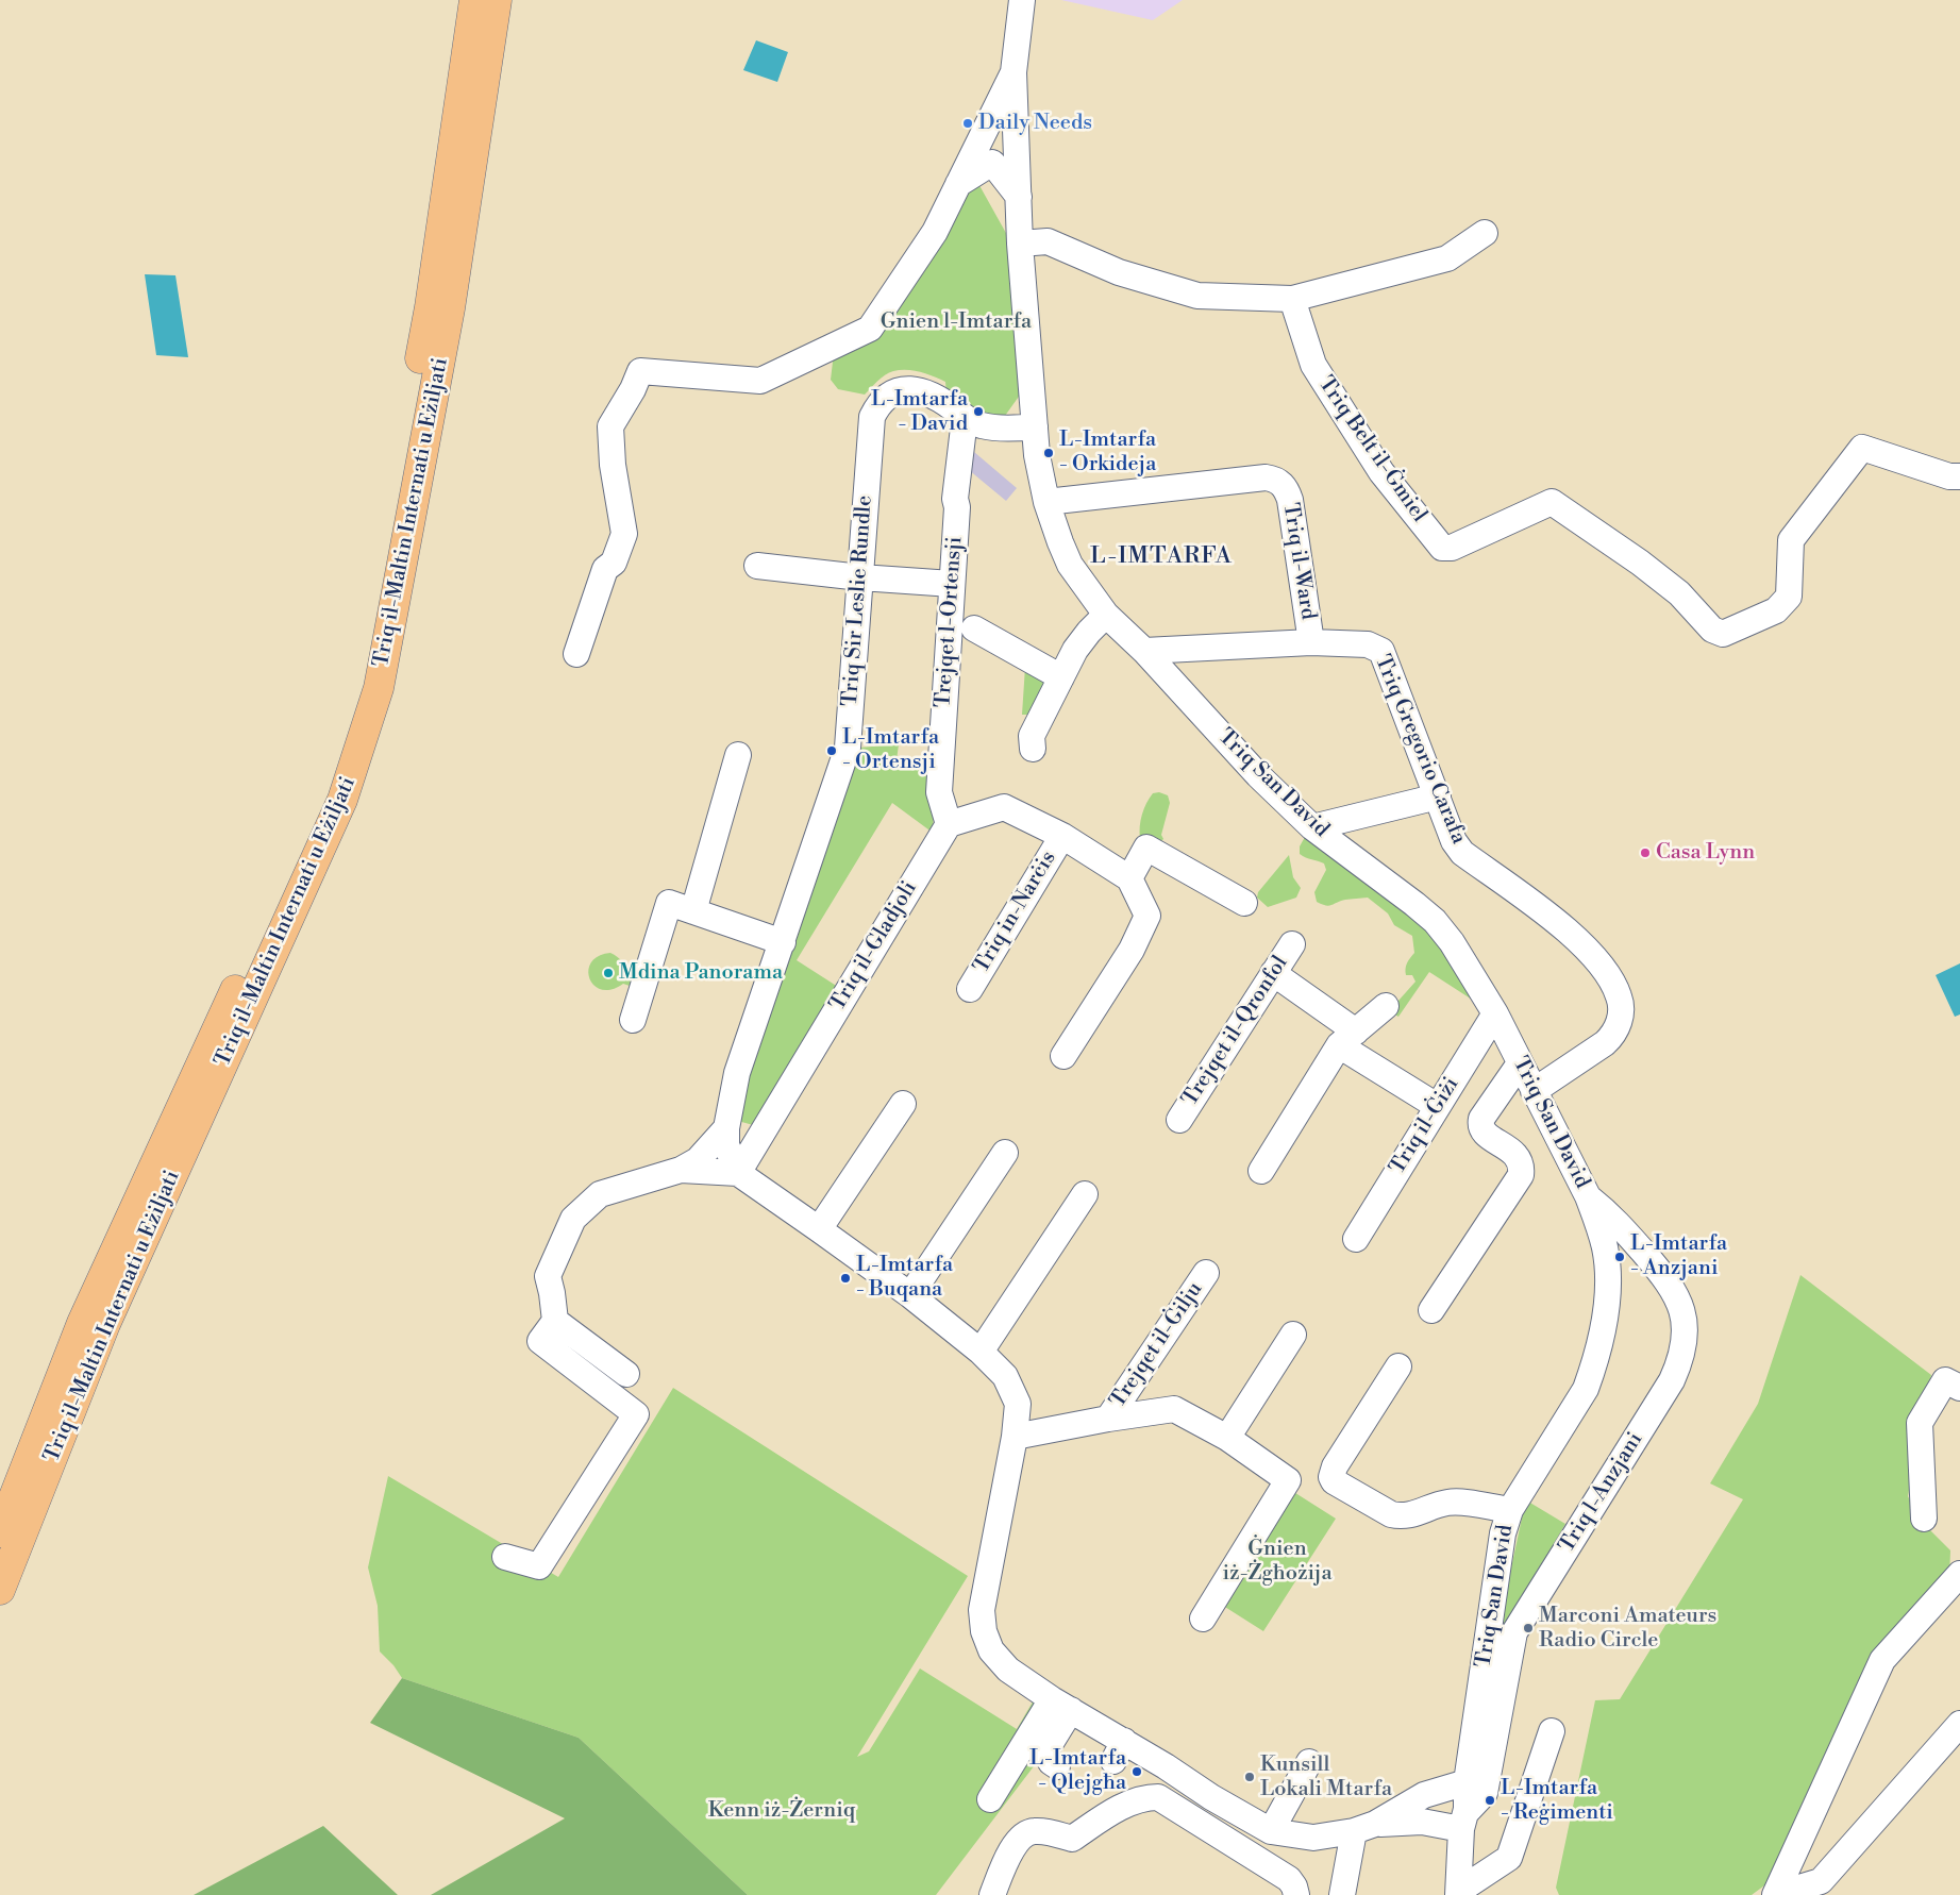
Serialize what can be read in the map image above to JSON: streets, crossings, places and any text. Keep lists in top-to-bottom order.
{
  "streets": {
    "highway": ["Triq il-Maltin Internati u Eżiljati"],
    "street": [
      "Triq Belt il-Ġmiel",
      "Triq il-Ward",
      "Triq Sir Leslie Rundle",
      "Trejqet l-Ortensji",
      "Triq Gregorio Carafa",
      "Triq San David",
      "Triq in-Narċis",
      "Triq il-Gladjoli",
      "Trejqet il-Qronfol",
      "Triq il-Ġiżi",
      "Trejqet il-Ġilju",
      "Triq l-Anzjani"
    ]
  },
  "crossings": [
    ["Triq il-Ward", "Triq Gregorio Carafa"],
    ["Triq il-Ward", "Triq San David"],
    ["Triq Sir Leslie Rundle", "Trejqet l-Ortensji"],
    ["Triq Sir Leslie Rundle", "Triq San David"],
    ["Triq Sir Leslie Rundle", "Triq il-Gladjoli"],
    ["Trejqet l-Ortensji", "Triq il-Gladjoli"],
    ["Triq Gregorio Carafa", "Triq San David"],
    ["Triq San David", "Triq il-Ġiżi"],
    ["Triq San David", "Triq l-Anzjani"]
  ],
  "districts": ["L-IMTARFA"],
  "parks": ["Gnien l-Imtarfa", "Ġnien iż-Żgħożija", "Kenn iż-Żerniq"],
  "places": [
    "Daily Needs",
    "L-Imtarfa - David",
    "L-Imtarfa - Orkideja",
    "L-Imtarfa - Ortensji",
    "Casa Lynn",
    "Mdina Panorama",
    "L-Imtarfa - Anzjani",
    "L-Imtarfa - Buqana",
    "Marconi Amateurs Radio Circle",
    "L-Imtarfa - Qlejgħa",
    "Kunsill Lokali Mtarfa",
    "L-Imtarfa - Reġimenti"
  ]
}
